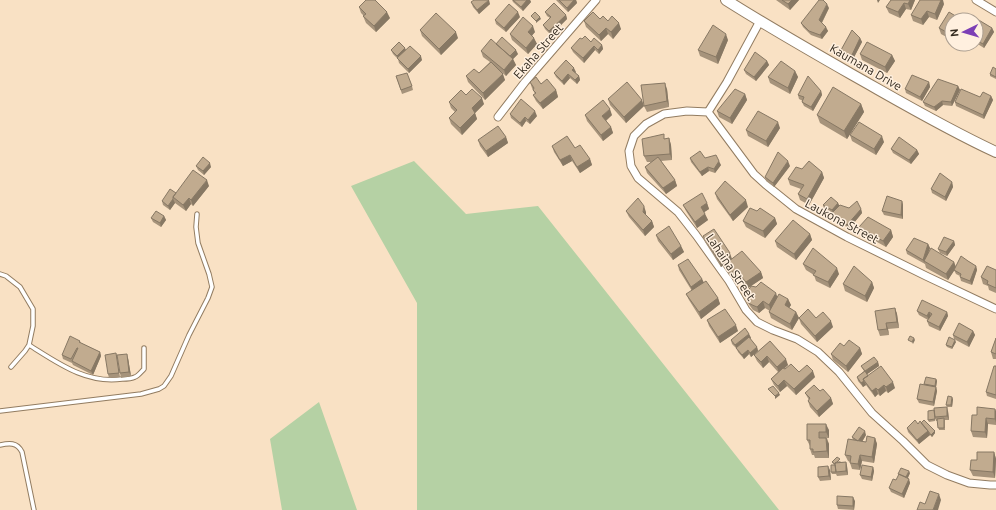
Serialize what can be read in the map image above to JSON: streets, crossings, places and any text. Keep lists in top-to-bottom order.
{
  "streets": {
    "street": [
      "Ekaha Street",
      "Kaumana Drive",
      "Laukona Street",
      "Lahaina Street"
    ]
  },
  "crossings": [
    ["Laukona Street", "Lahaina Street"]
  ],
  "north": "left"
}
